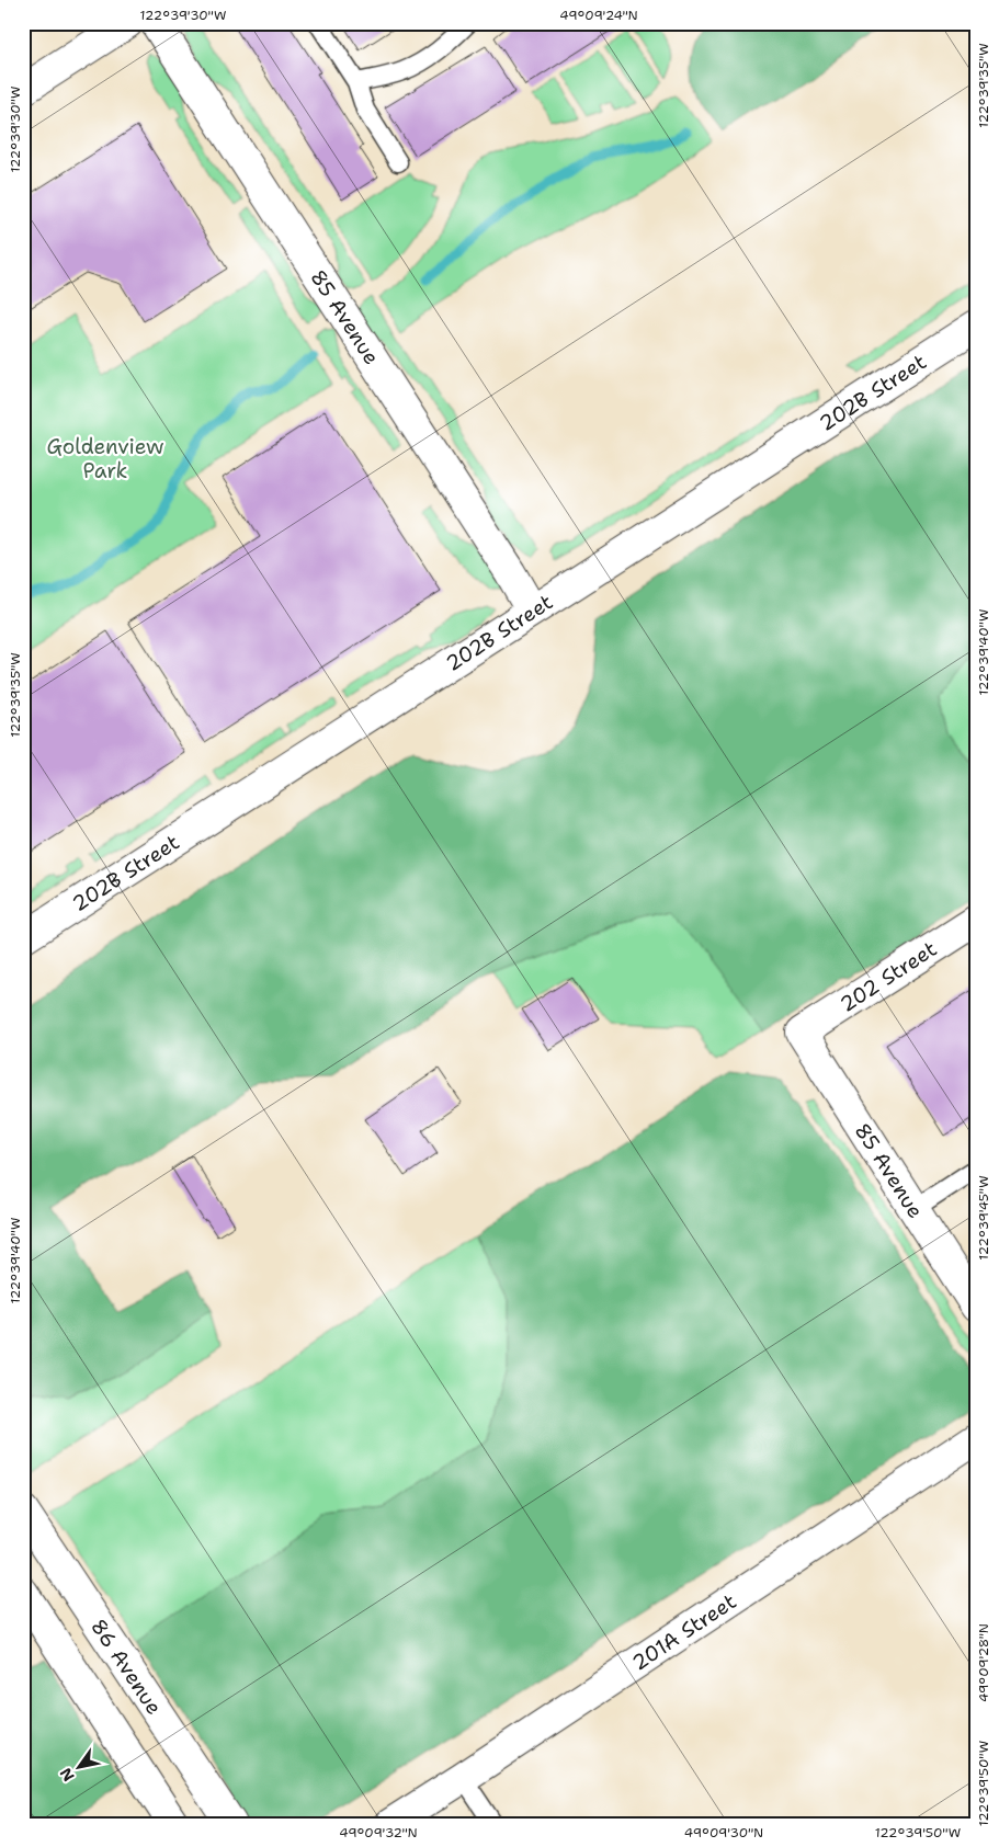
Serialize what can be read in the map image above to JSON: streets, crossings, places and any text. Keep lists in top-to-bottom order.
{
  "streets": {
    "street": [
      "85 Avenue",
      "202B Street",
      "202 Street",
      "201A Street",
      "86 Avenue"
    ]
  },
  "crossings": [
    ["85 Avenue", "202B Street"],
    ["85 Avenue", "202 Street"]
  ],
  "parks": ["Goldenview Park"],
  "north": "bottom left",
  "coordinates": [
    "122°39'30\"W",
    "49°09'24\"N",
    "122°39'35\"W",
    "122°39'40\"W",
    "122°39'45\"W",
    "49°09'28\"N",
    "122°39'50\"W",
    "49°09'32\"N",
    "49°09'30\"N"
  ]
}
